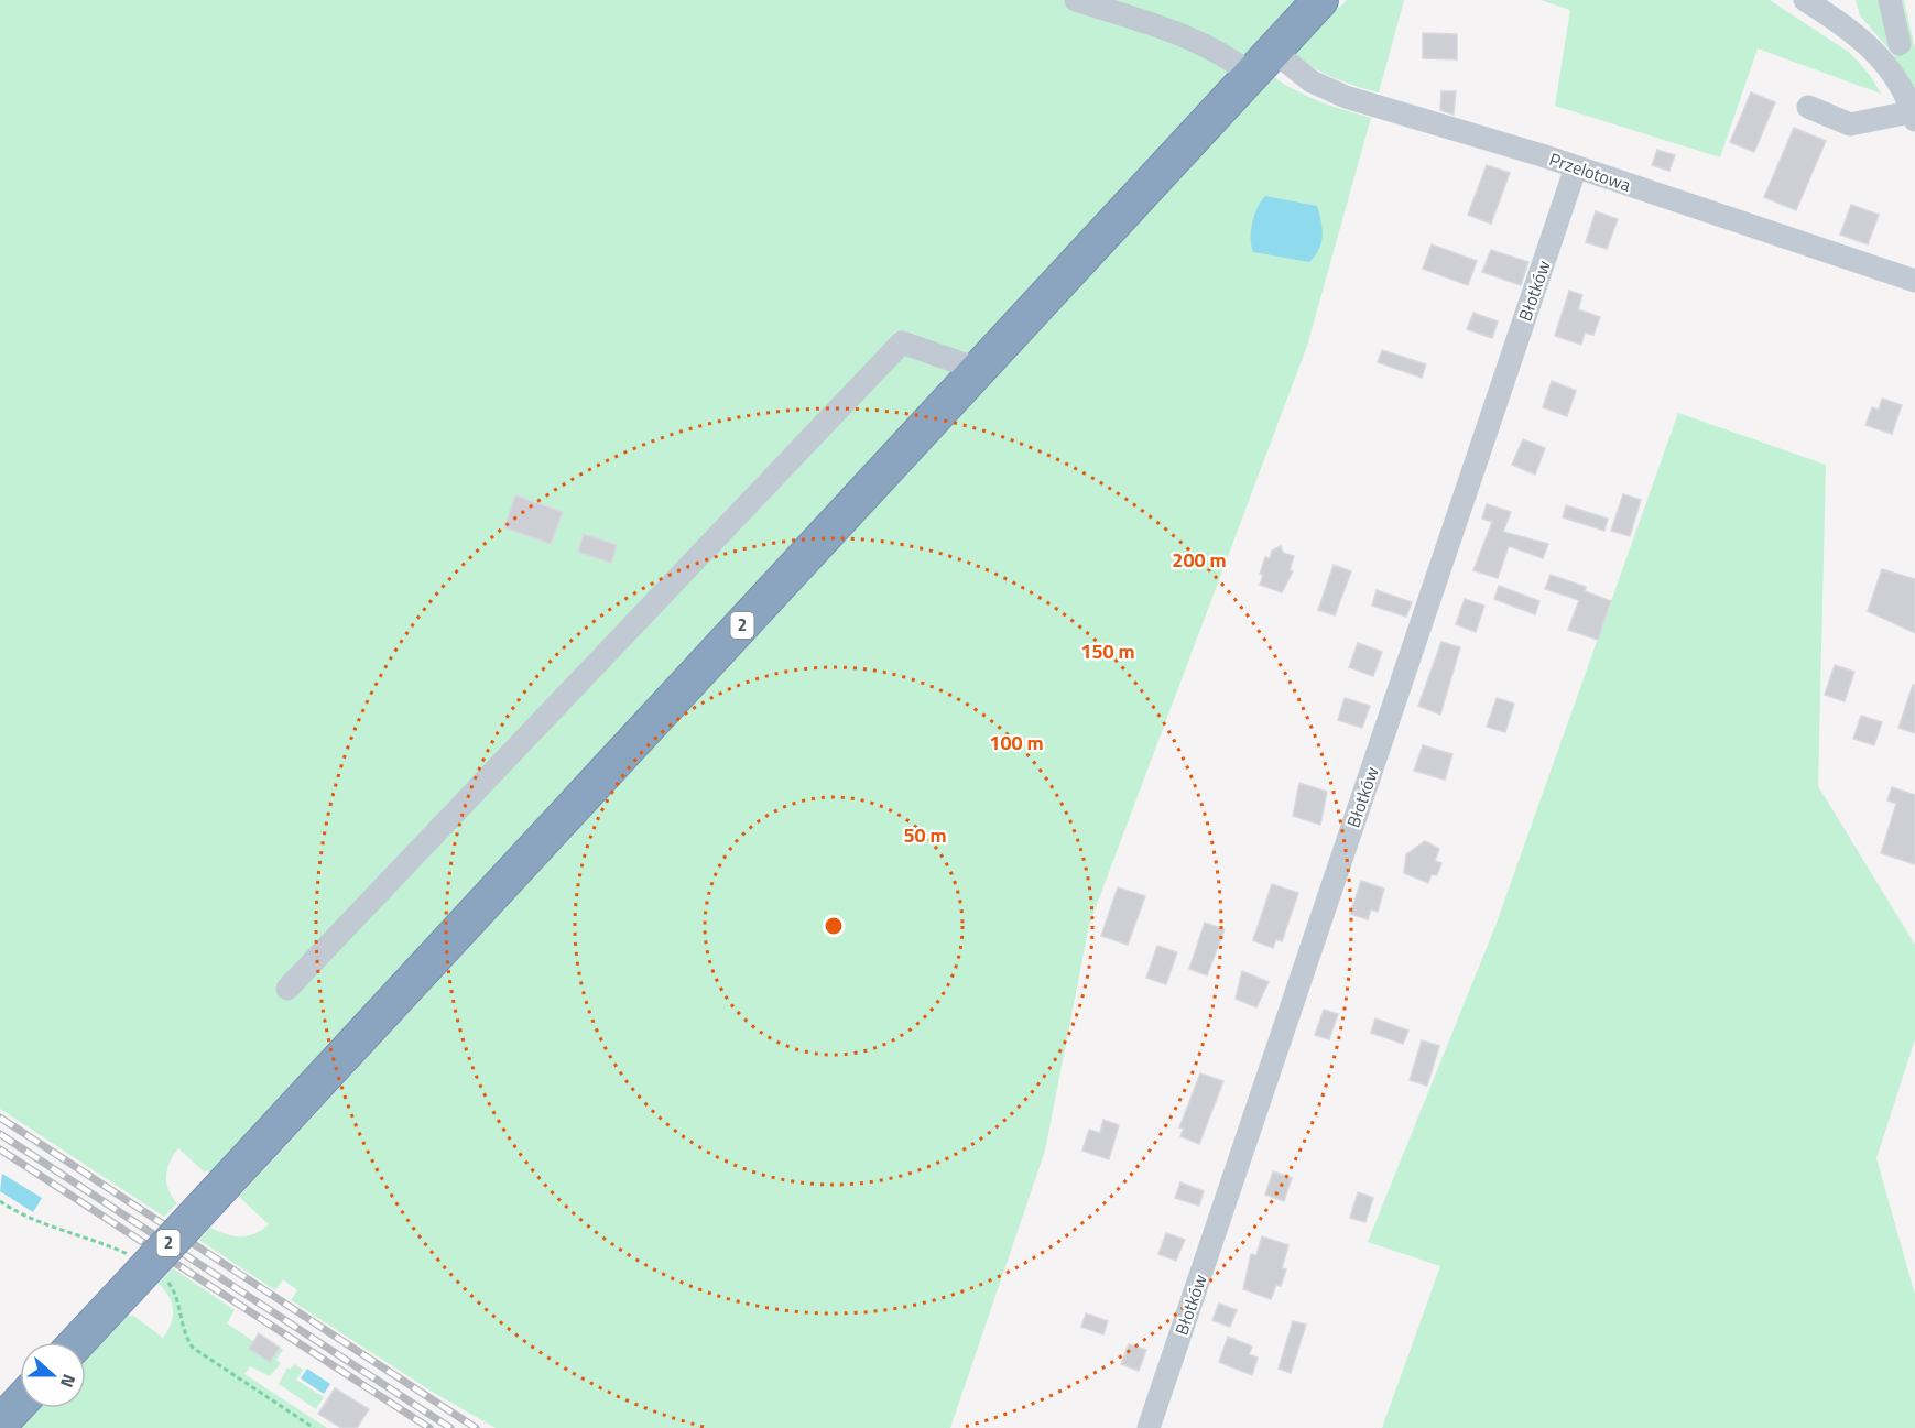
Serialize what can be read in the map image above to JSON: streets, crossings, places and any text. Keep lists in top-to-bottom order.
{
  "streets": {
    "highway": ["2"],
    "street": ["Przelotowa", "Błotków"]
  },
  "crossings": [
    ["Przelotowa", "Błotków"],
    ["Przelotowa", "2"]
  ],
  "north": "right",
  "rings": [
    "200 m",
    "150 m",
    "100 m",
    "50 m"
  ]
}
